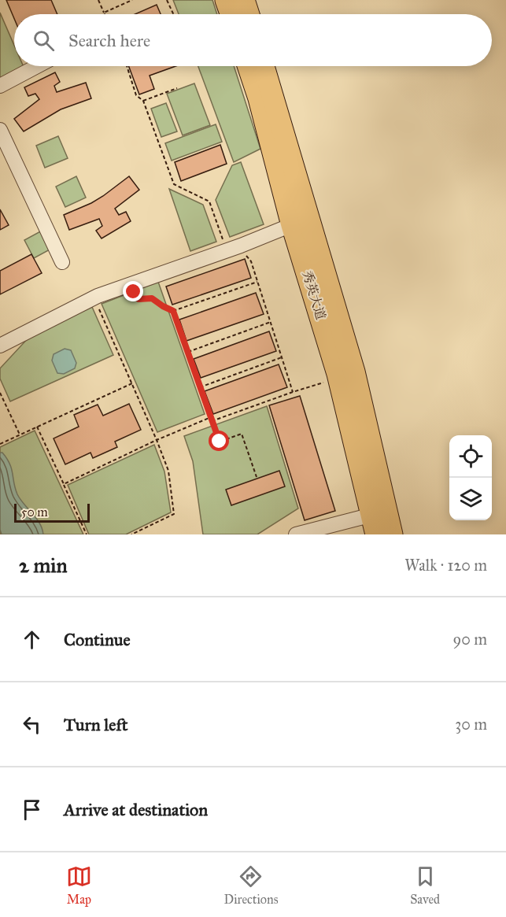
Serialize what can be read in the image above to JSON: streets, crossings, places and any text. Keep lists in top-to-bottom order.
{
  "streets": {
    "highway": ["秀英大道"]
  },
  "scale_bar": "50 m",
  "page": {
    "search": "Search here",
    "scale": "50 m",
    "heading": ["2 min", "Walk · 120 m"],
    "list": [
      ["Continue", "90 m"],
      ["Turn left", "30 m"],
      "Arrive at destination"
    ],
    "nav": ["Map", "Directions", "Saved"]
  }
}
